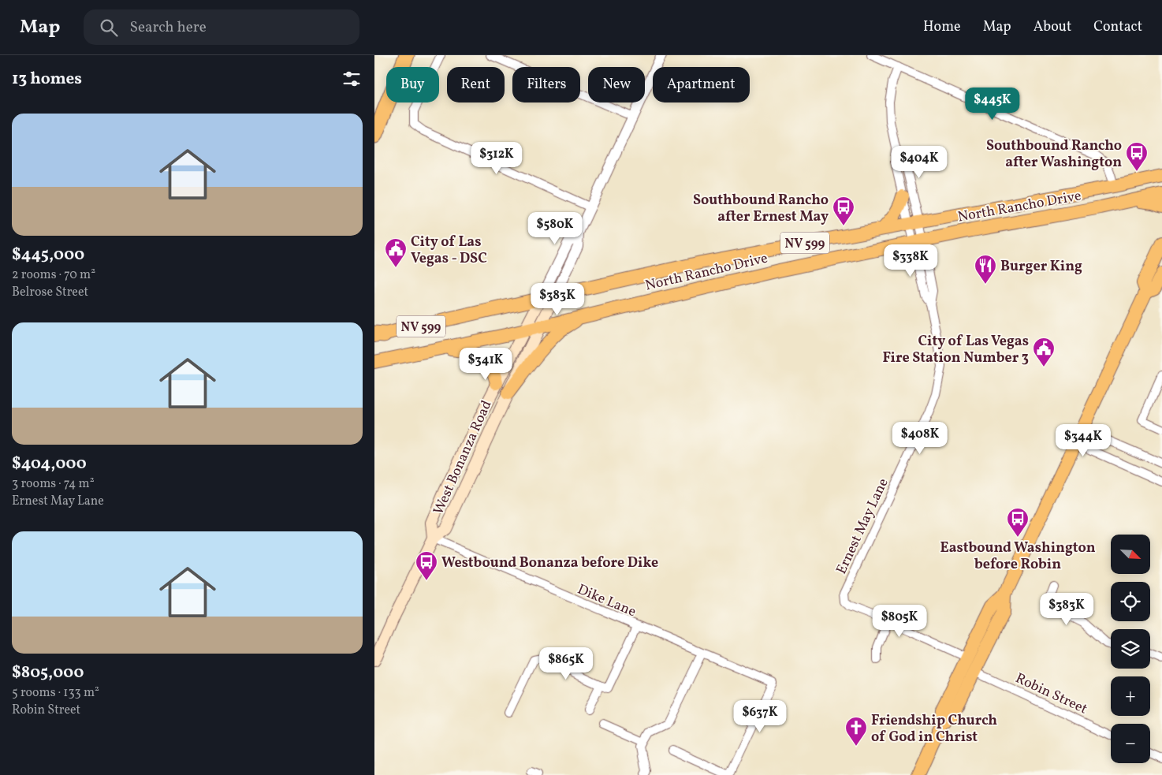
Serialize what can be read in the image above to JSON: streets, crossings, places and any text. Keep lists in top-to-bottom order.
{
  "streets": {
    "main road": ["North Rancho Drive", "NV 599", "West Bonanza Road"],
    "street": ["Ernest May Lane", "Dike Lane", "Robin Street"]
  },
  "crossings": [
    ["North Rancho Drive", "West Bonanza Road"],
    ["North Rancho Drive", "Ernest May Lane"],
    ["West Bonanza Road", "Dike Lane"]
  ],
  "places": {
    "bus stop": [
      "Southbound Rancho after Washington",
      "Southbound Rancho after Ernest May",
      "Eastbound Washington before Robin",
      "Westbound Bonanza before Dike"
    ],
    "public building": ["City of Las Vegas - DSC", "City of Las Vegas Fire Station Number 3"],
    "restaurant": ["Burger King"],
    "church": ["Friendship Church of God in Christ"]
  },
  "north": "bottom right",
  "page": {
    "header": "Map",
    "search": "Search here",
    "nav": [
      "Home",
      "Map",
      "About",
      "Contact"
    ],
    "heading": "13 homes",
    "chip": [
      "Buy",
      "Rent",
      "Filters",
      "New",
      "Apartment"
    ],
    "price": [
      "$445K",
      "$312K",
      "$404K",
      "$580K",
      "$338K",
      "$383K",
      "$341K",
      "$408K",
      "$344K",
      "$383K",
      "$805K",
      "$865K",
      "$637K"
    ],
    "list": [
      {
        "name": "$445,000",
        "note": "2 rooms · 70 m² · Belrose Street"
      },
      {
        "name": "$404,000",
        "note": "3 rooms · 74 m² · Ernest May Lane"
      },
      {
        "name": "$805,000",
        "note": "5 rooms · 133 m² · Robin Street"
      }
    ],
    "map_buttons": ["+", "−"]
  }
}
